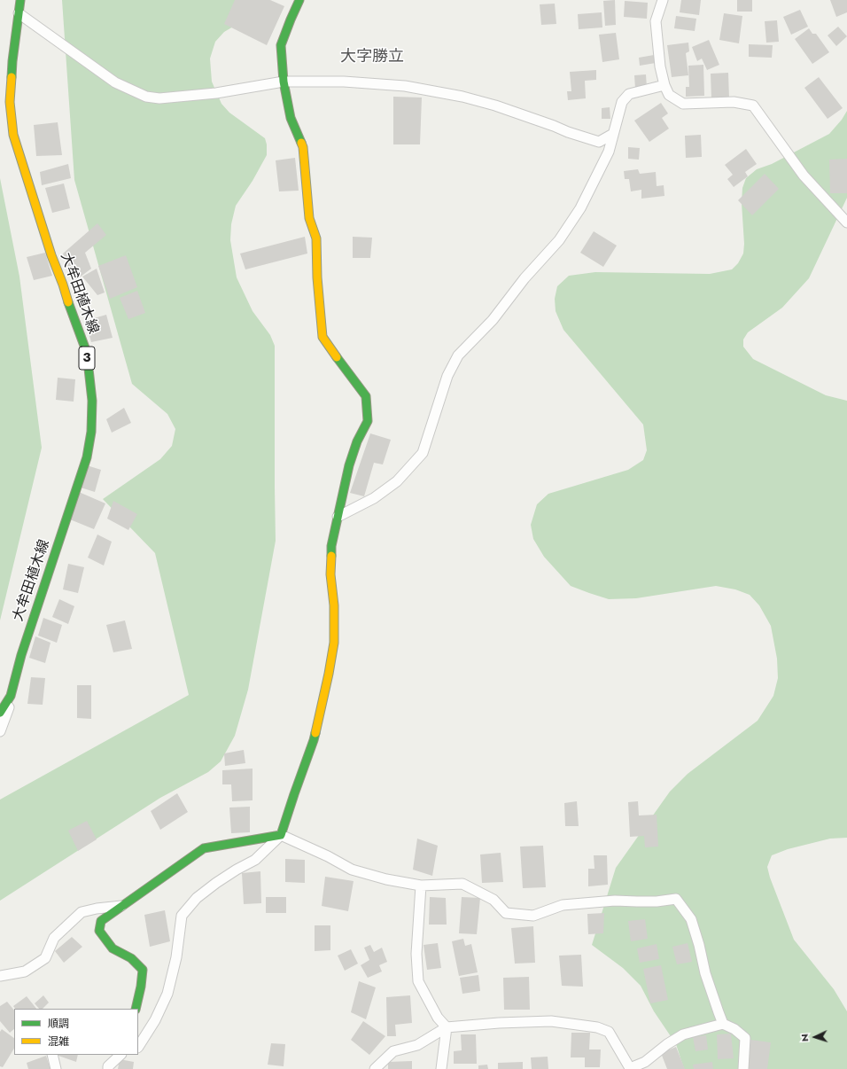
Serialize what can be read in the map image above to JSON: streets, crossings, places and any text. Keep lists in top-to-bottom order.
{
  "streets": {
    "street": ["大牟田植木線", "3"]
  },
  "districts": ["大字勝立"],
  "legend": ["順調", "混雑"],
  "north": "left"
}
